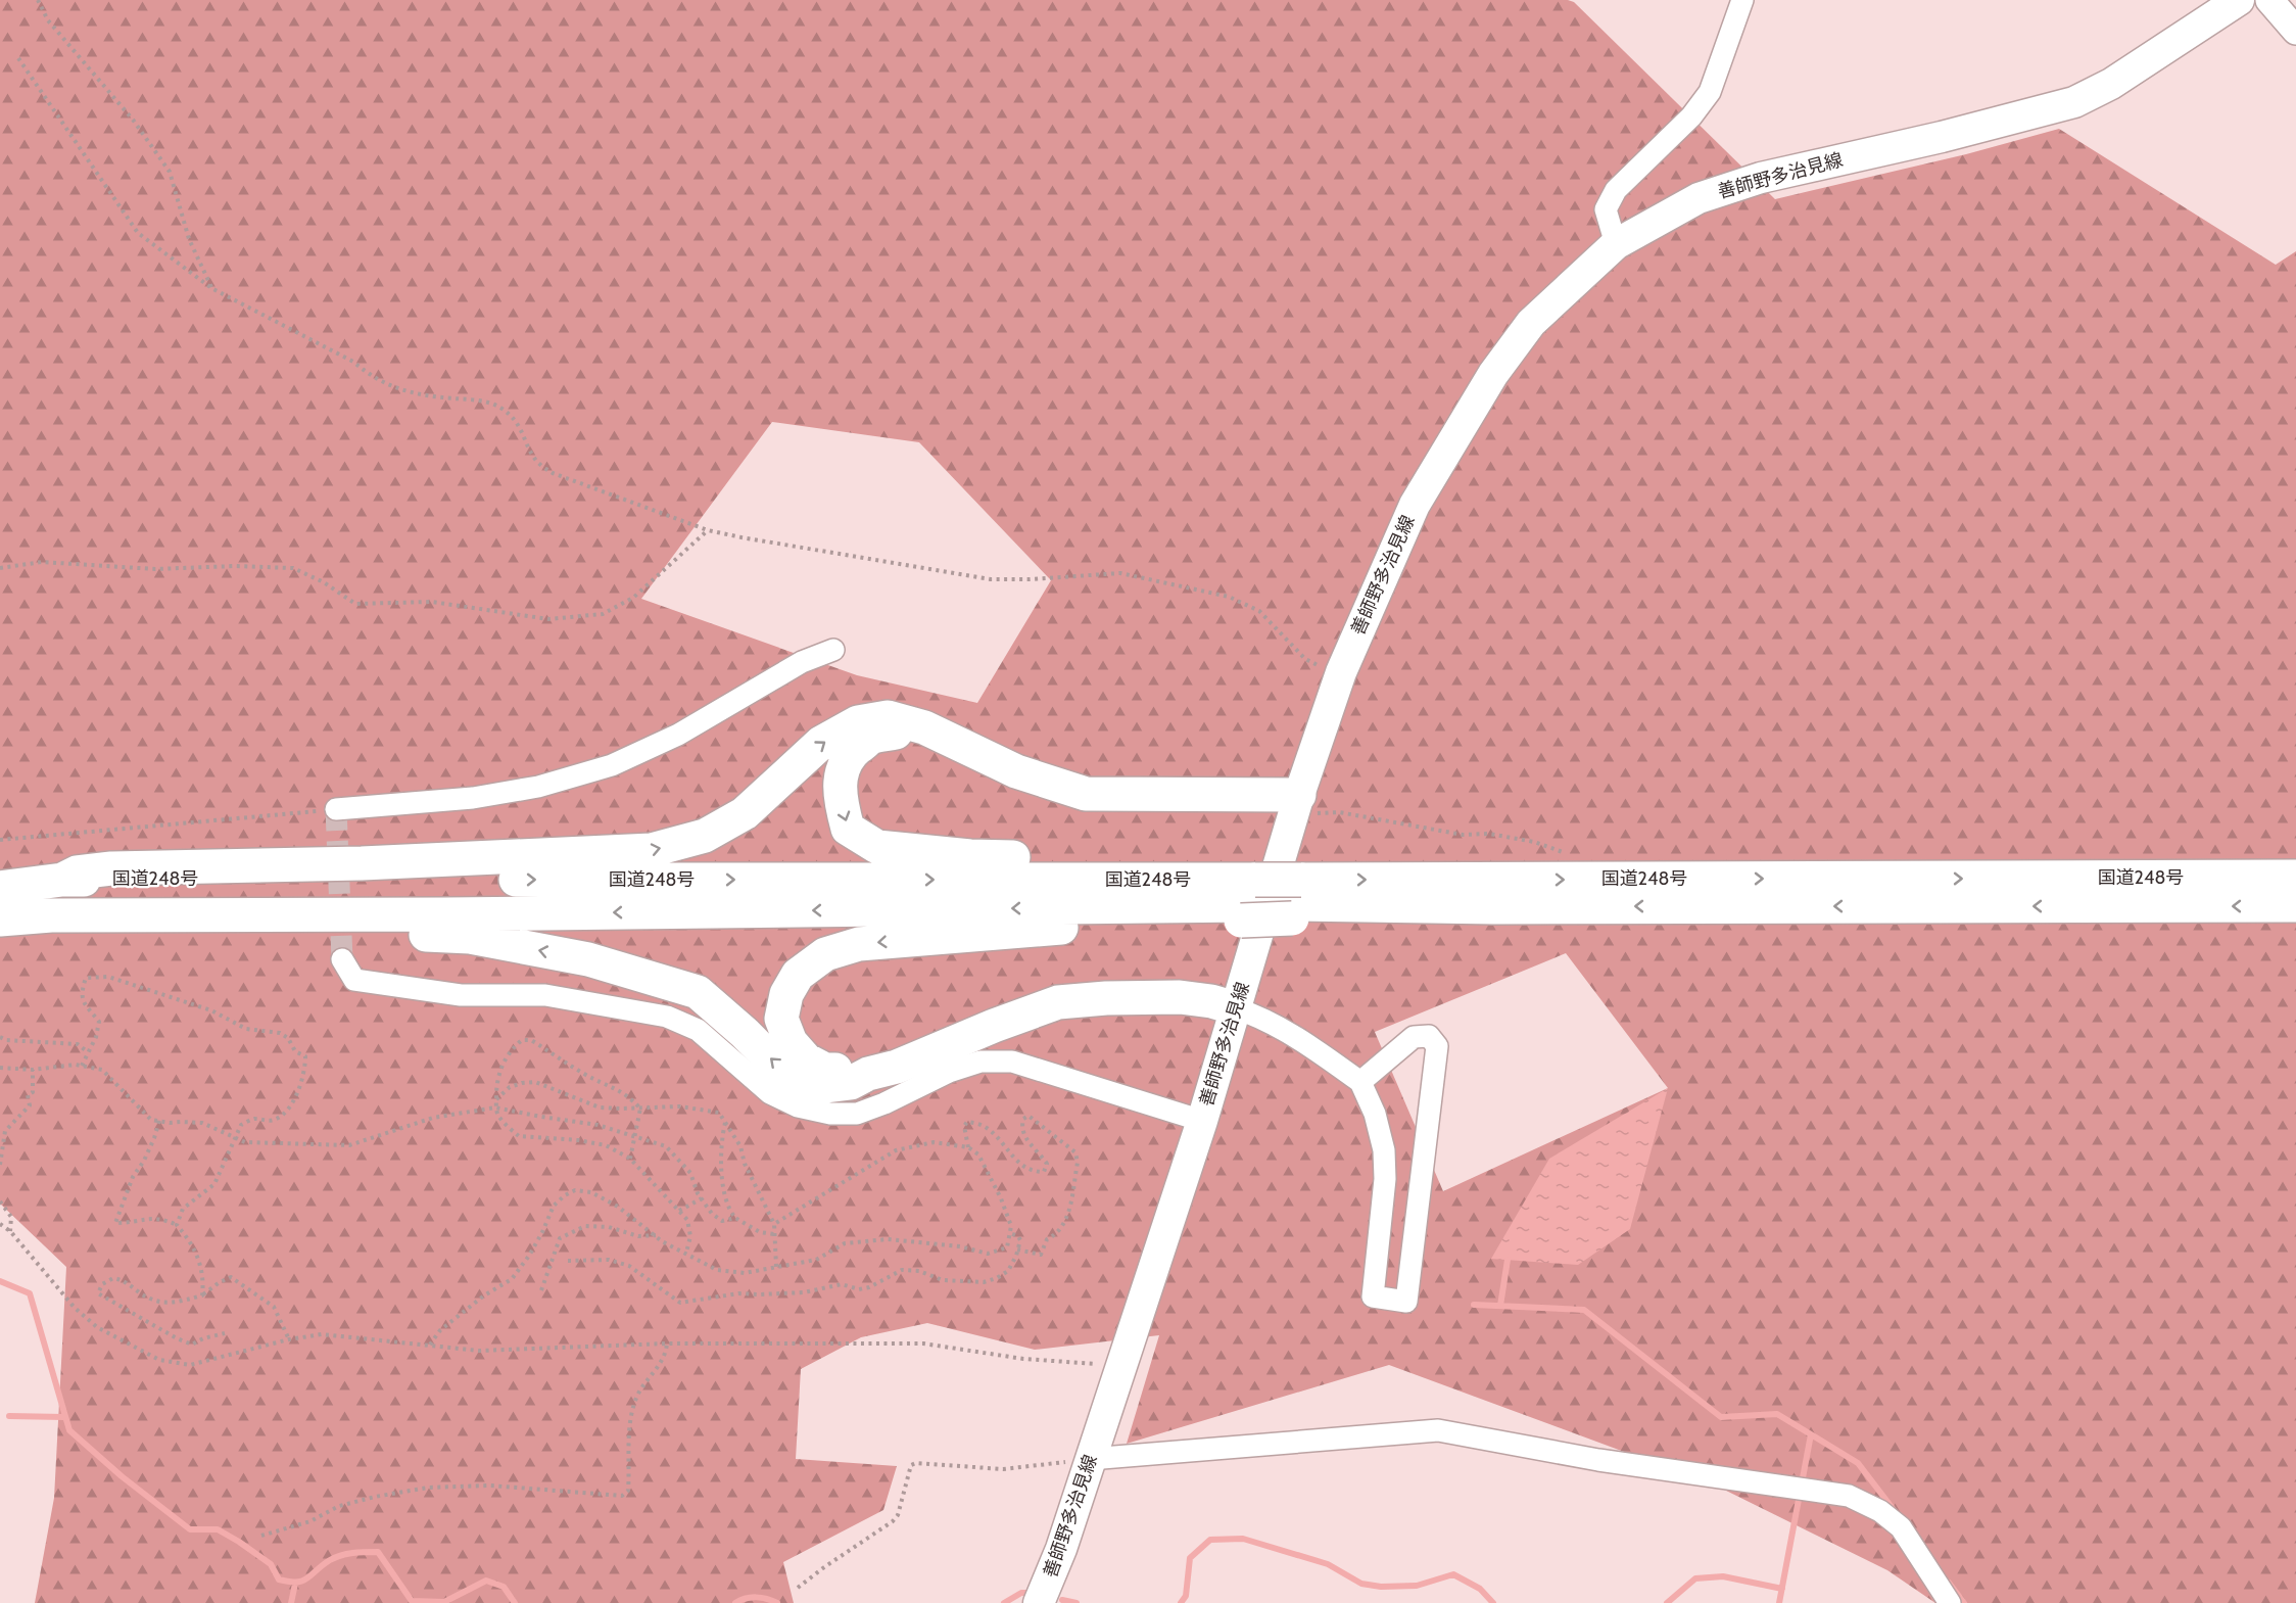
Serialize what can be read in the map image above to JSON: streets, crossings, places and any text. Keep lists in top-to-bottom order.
{
  "streets": {
    "highway": ["国道248号"],
    "main road": ["善師野多治見線"]
  }
}
